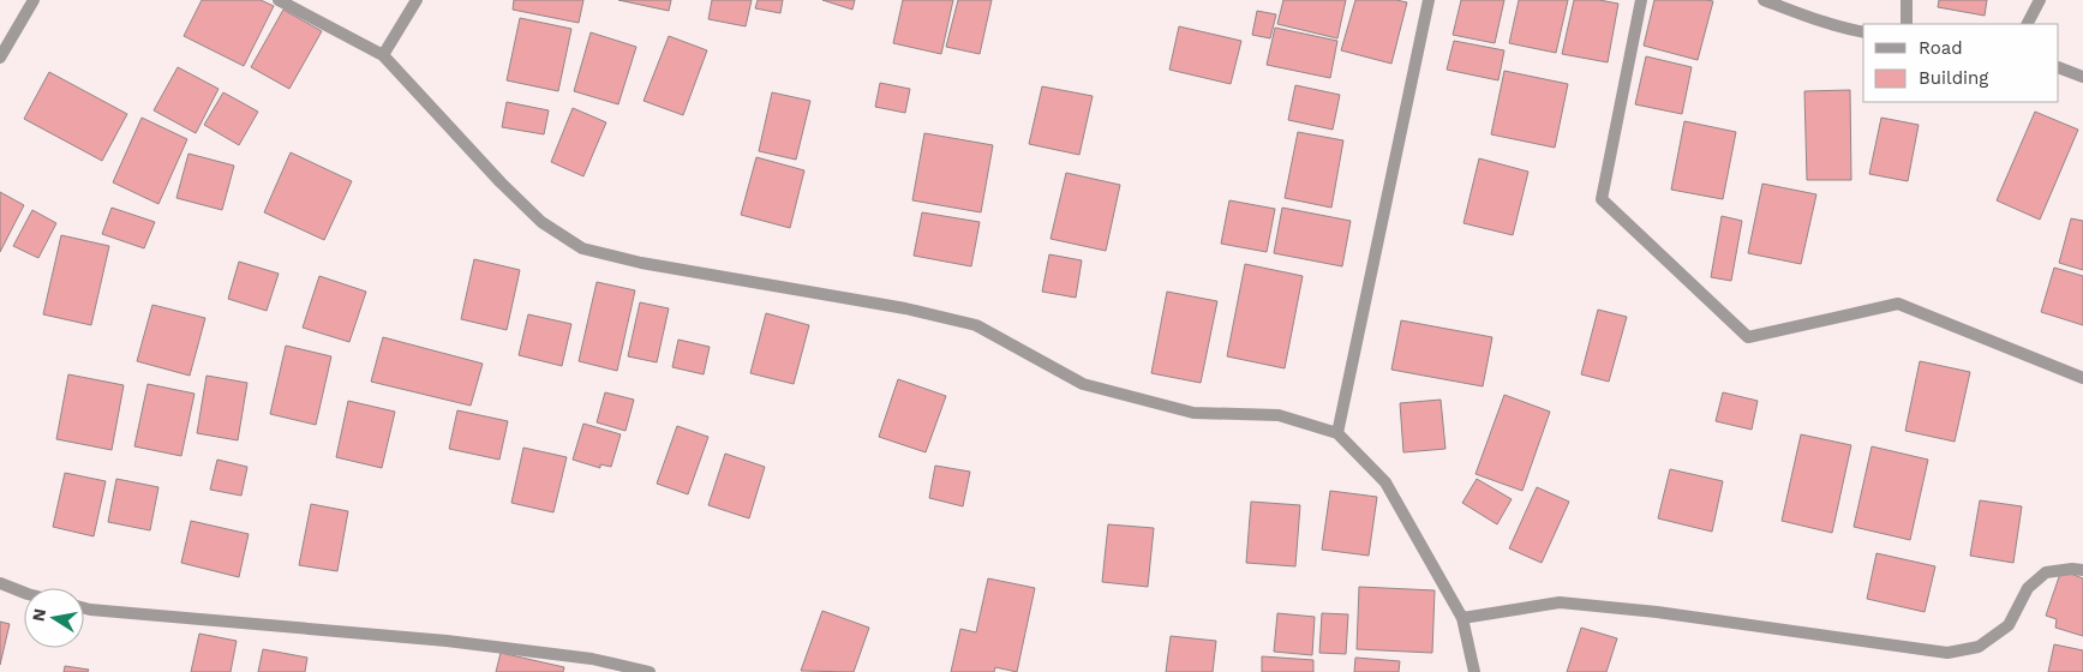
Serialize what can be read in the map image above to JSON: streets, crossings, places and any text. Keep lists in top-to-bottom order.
{
  "legend": ["Road", "Building"],
  "north": "left"
}
